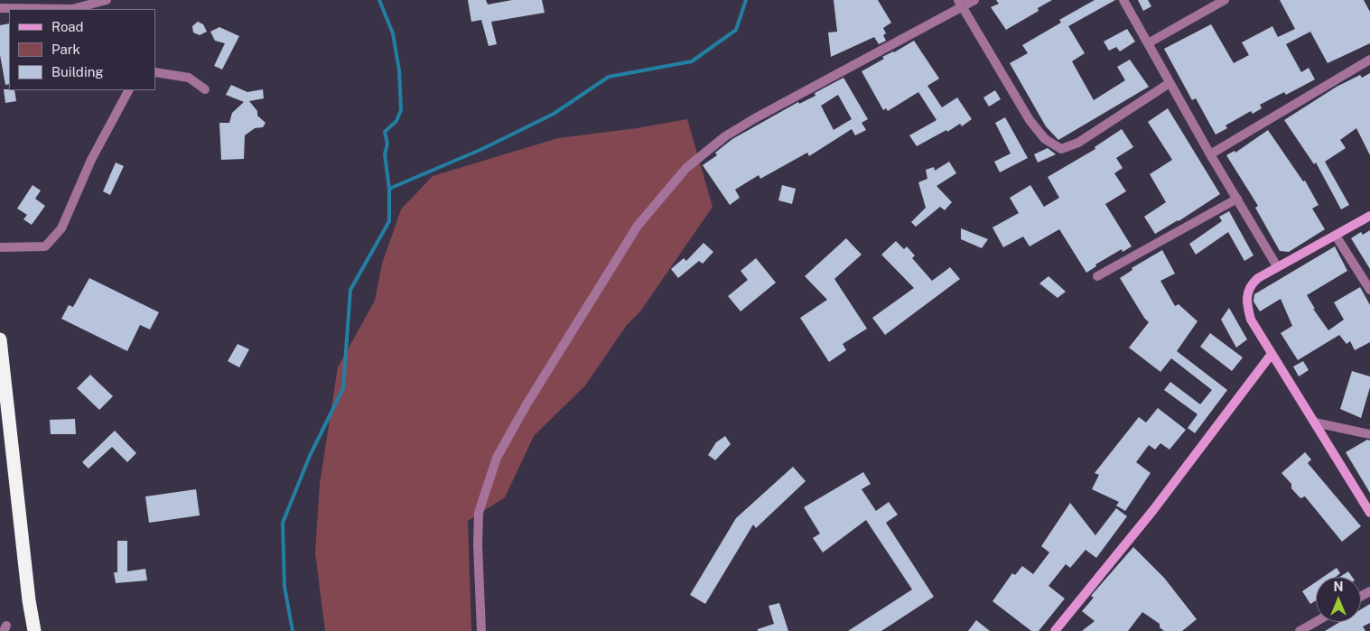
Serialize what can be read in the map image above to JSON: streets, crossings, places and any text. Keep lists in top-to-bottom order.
{
  "legend": ["Road", "Park", "Building"],
  "north": "top"
}
